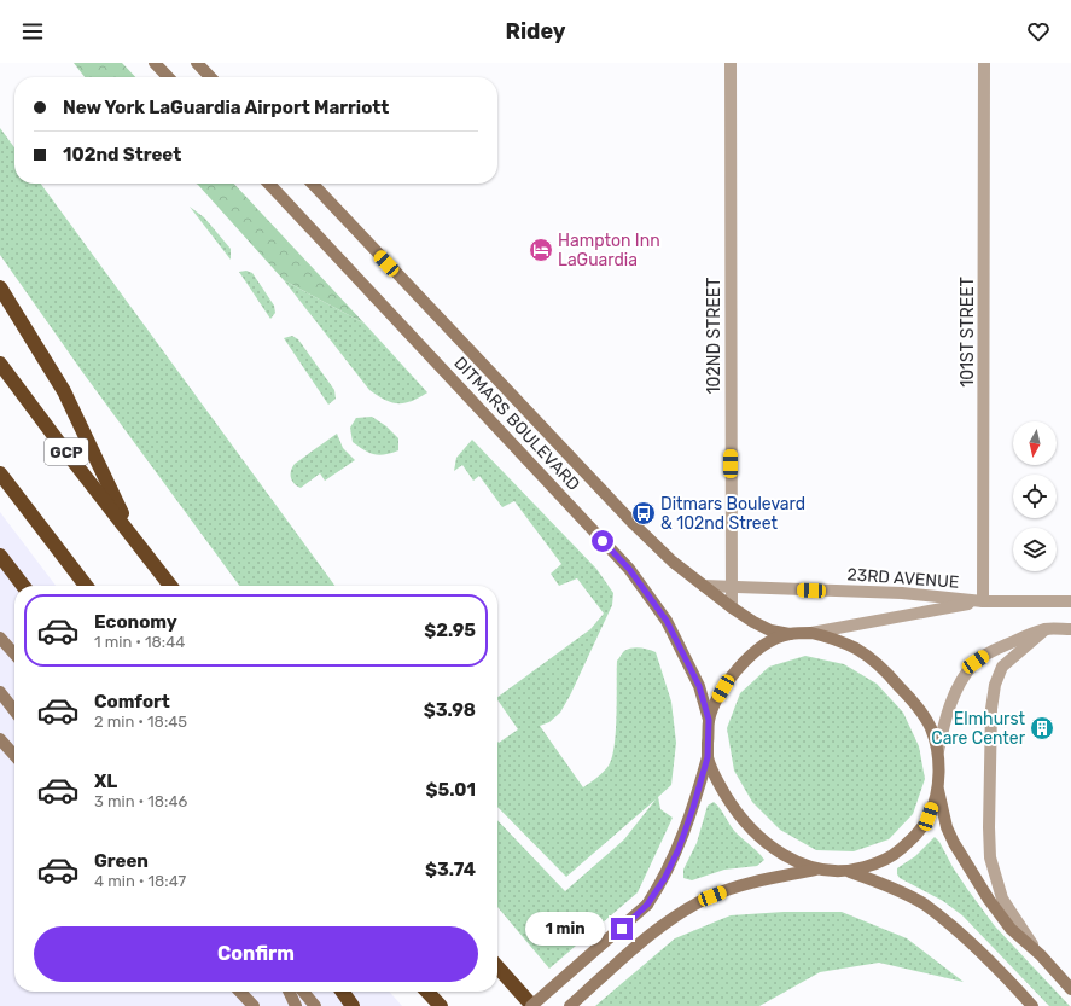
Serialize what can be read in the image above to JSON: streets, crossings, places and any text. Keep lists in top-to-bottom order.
{
  "streets": {
    "highway": ["GCP"],
    "street": [
      "101ST STREET",
      "102ND STREET",
      "DITMARS BOULEVARD",
      "23RD AVENUE"
    ]
  },
  "crossings": [
    ["101ST STREET", "23RD AVENUE"],
    ["102ND STREET", "DITMARS BOULEVARD"],
    ["102ND STREET", "23RD AVENUE"],
    ["DITMARS BOULEVARD", "23RD AVENUE"]
  ],
  "places": {
    "hotel": ["Hampton Inn LaGuardia"],
    "bus stop": ["Ditmars Boulevard & 102nd Street"],
    "building": ["Elmhurst Care Center"]
  },
  "north": "bottom",
  "page": {
    "header": "Ridey",
    "banner": ["New York LaGuardia Airport Marriott", "102nd Street"],
    "list": [
      {
        "name": "Economy",
        "note": "1 min · 18:44",
        "value": "$2.95"
      },
      {
        "name": "Comfort",
        "note": "2 min · 18:45",
        "value": "$3.98"
      },
      {
        "name": "XL",
        "note": "3 min · 18:46",
        "value": "$5.01"
      },
      {
        "name": "Green",
        "note": "4 min · 18:47",
        "value": "$3.74"
      }
    ],
    "bubble": "1 min",
    "buttons": "Confirm"
  }
}
